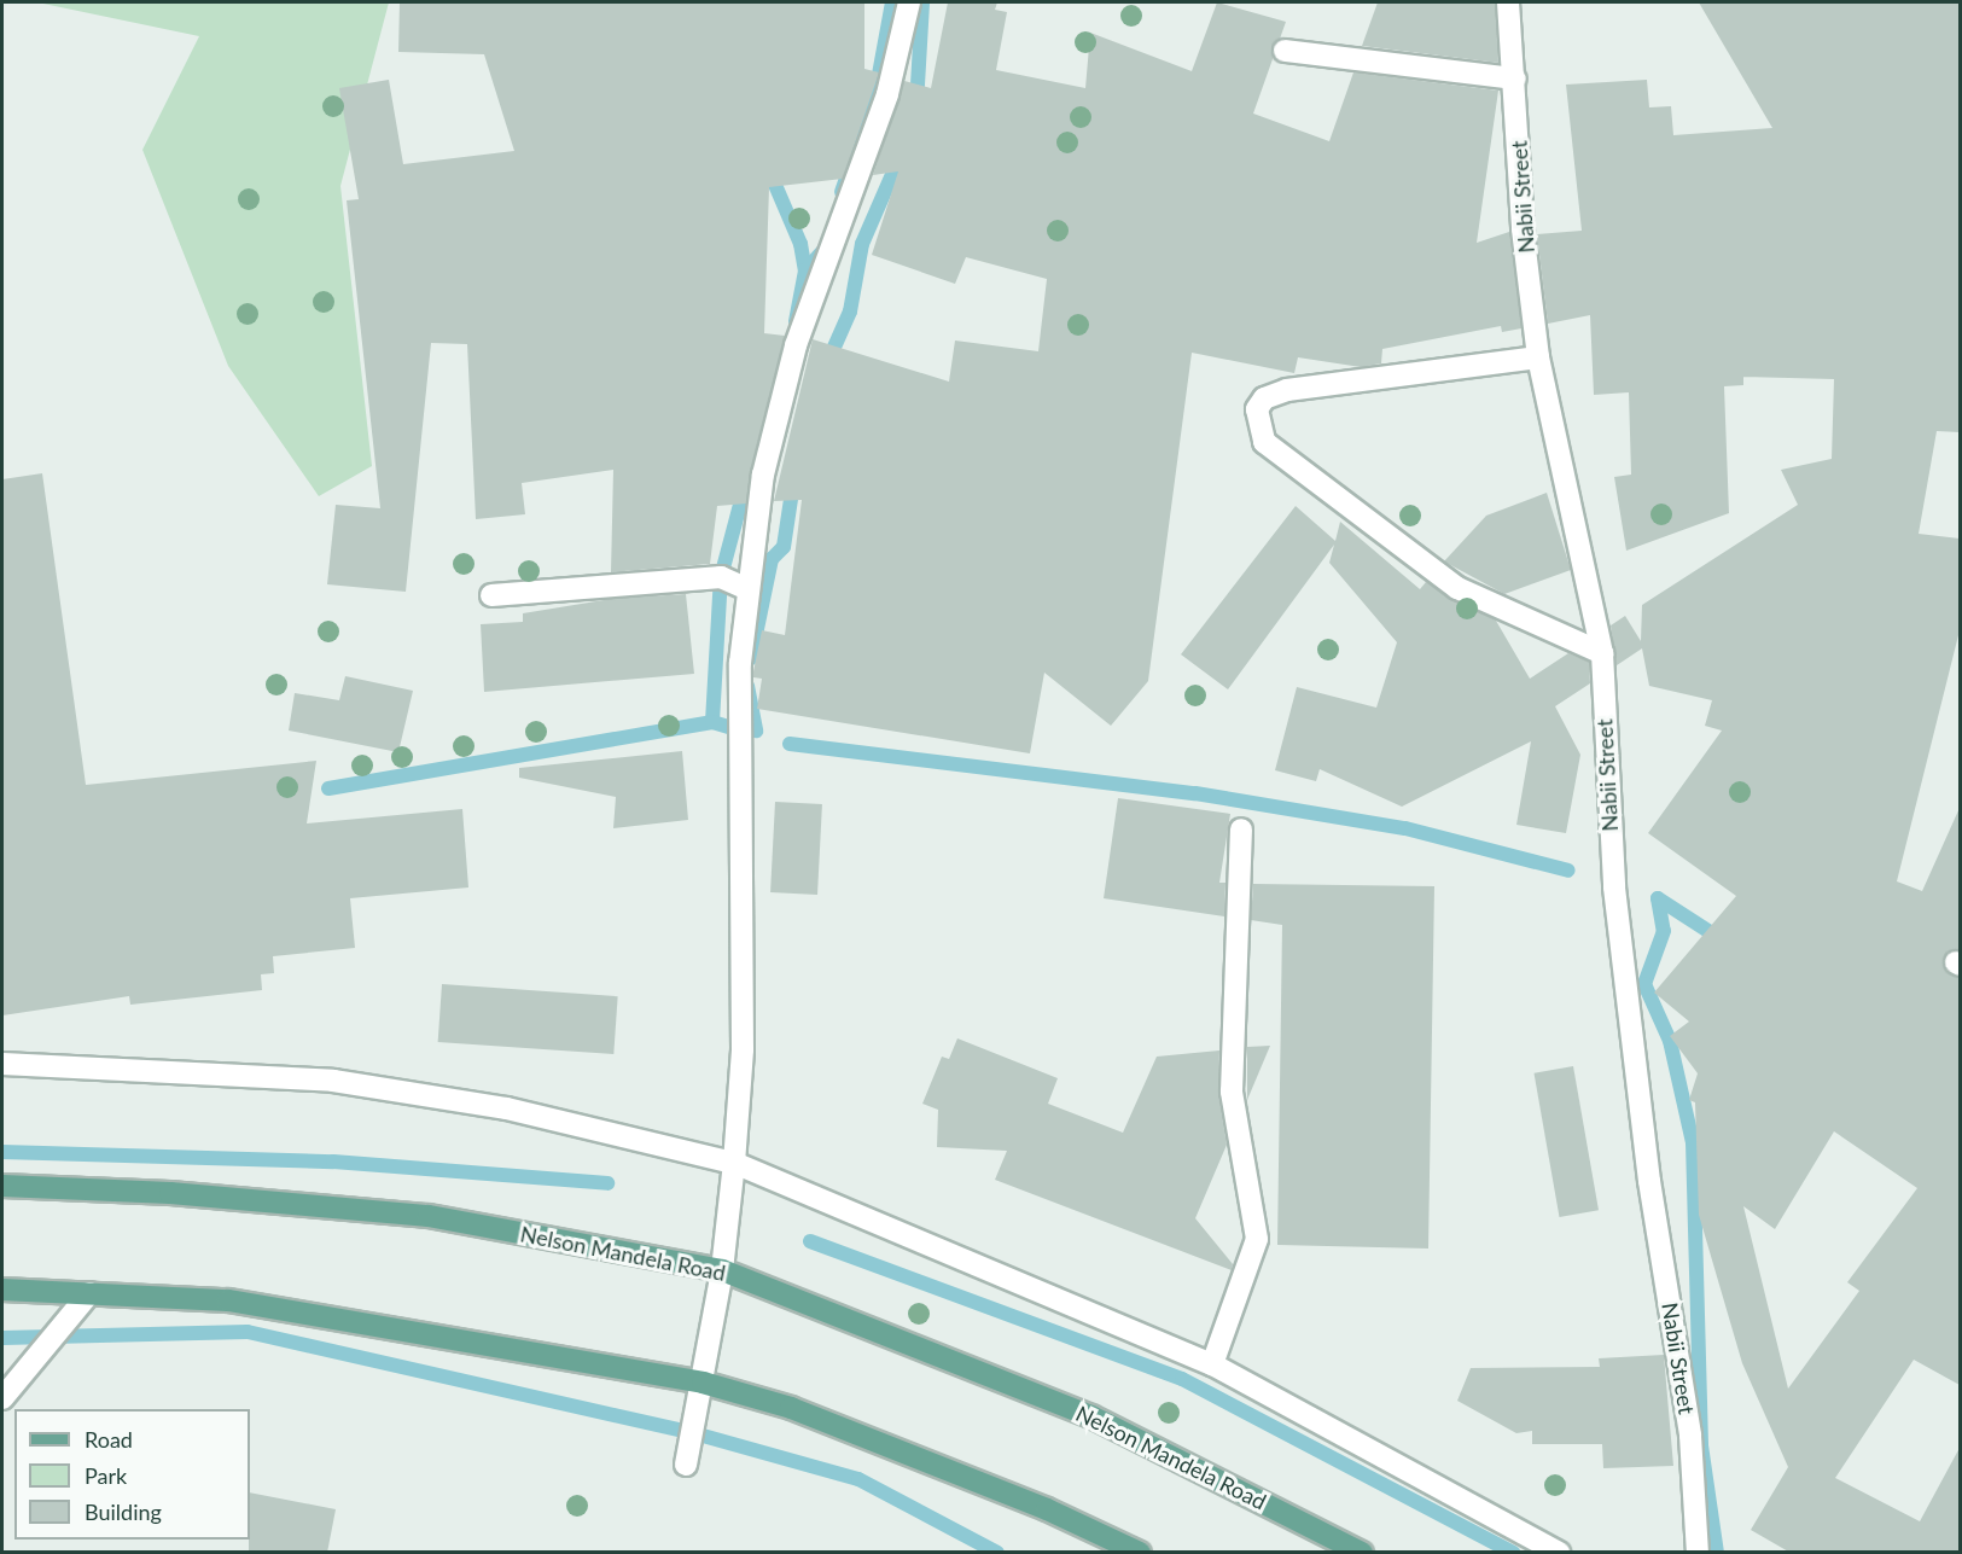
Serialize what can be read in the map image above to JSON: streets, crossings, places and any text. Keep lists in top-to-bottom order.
{
  "streets": {
    "main road": ["Nelson Mandela Road"],
    "street": ["Nabii Street"]
  },
  "legend": ["Road", "Park", "Building"]
}
